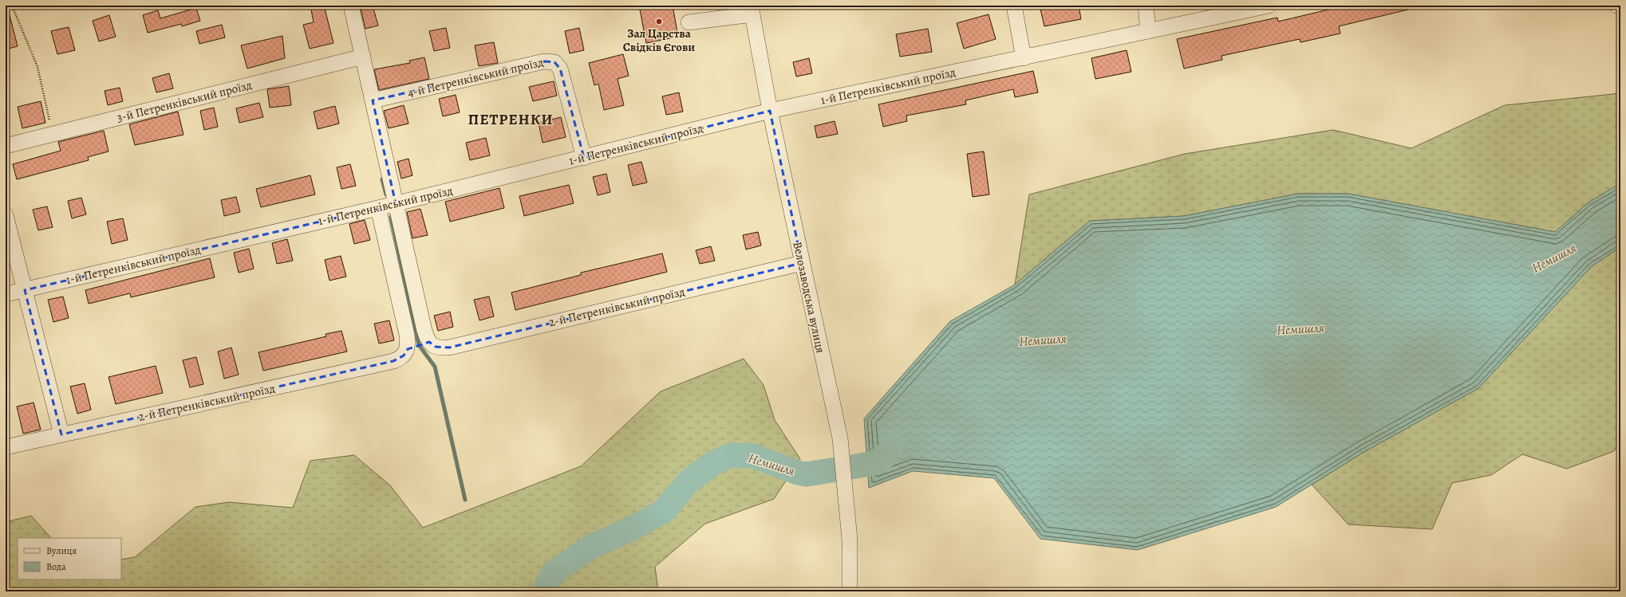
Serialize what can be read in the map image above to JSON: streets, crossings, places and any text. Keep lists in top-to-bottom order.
{
  "streets": {
    "street": [
      "4-й Петренківський проїзд",
      "1-й Петренківський проїзд",
      "3-й Петренківський проїзд",
      "Велозаводська вулиця",
      "2-й Петренківський проїзд"
    ]
  },
  "crossings": [
    ["4-й Петренківський проїзд", "1-й Петренківський проїзд"],
    ["1-й Петренківський проїзд", "Велозаводська вулиця"],
    ["Велозаводська вулиця", "2-й Петренківський проїзд"]
  ],
  "districts": ["ПЕТРЕНКИ"],
  "water": ["Немишля"],
  "places": ["Зал Царства Свідків Єгови"],
  "legend": ["Вулиця", "Вода"]
}
